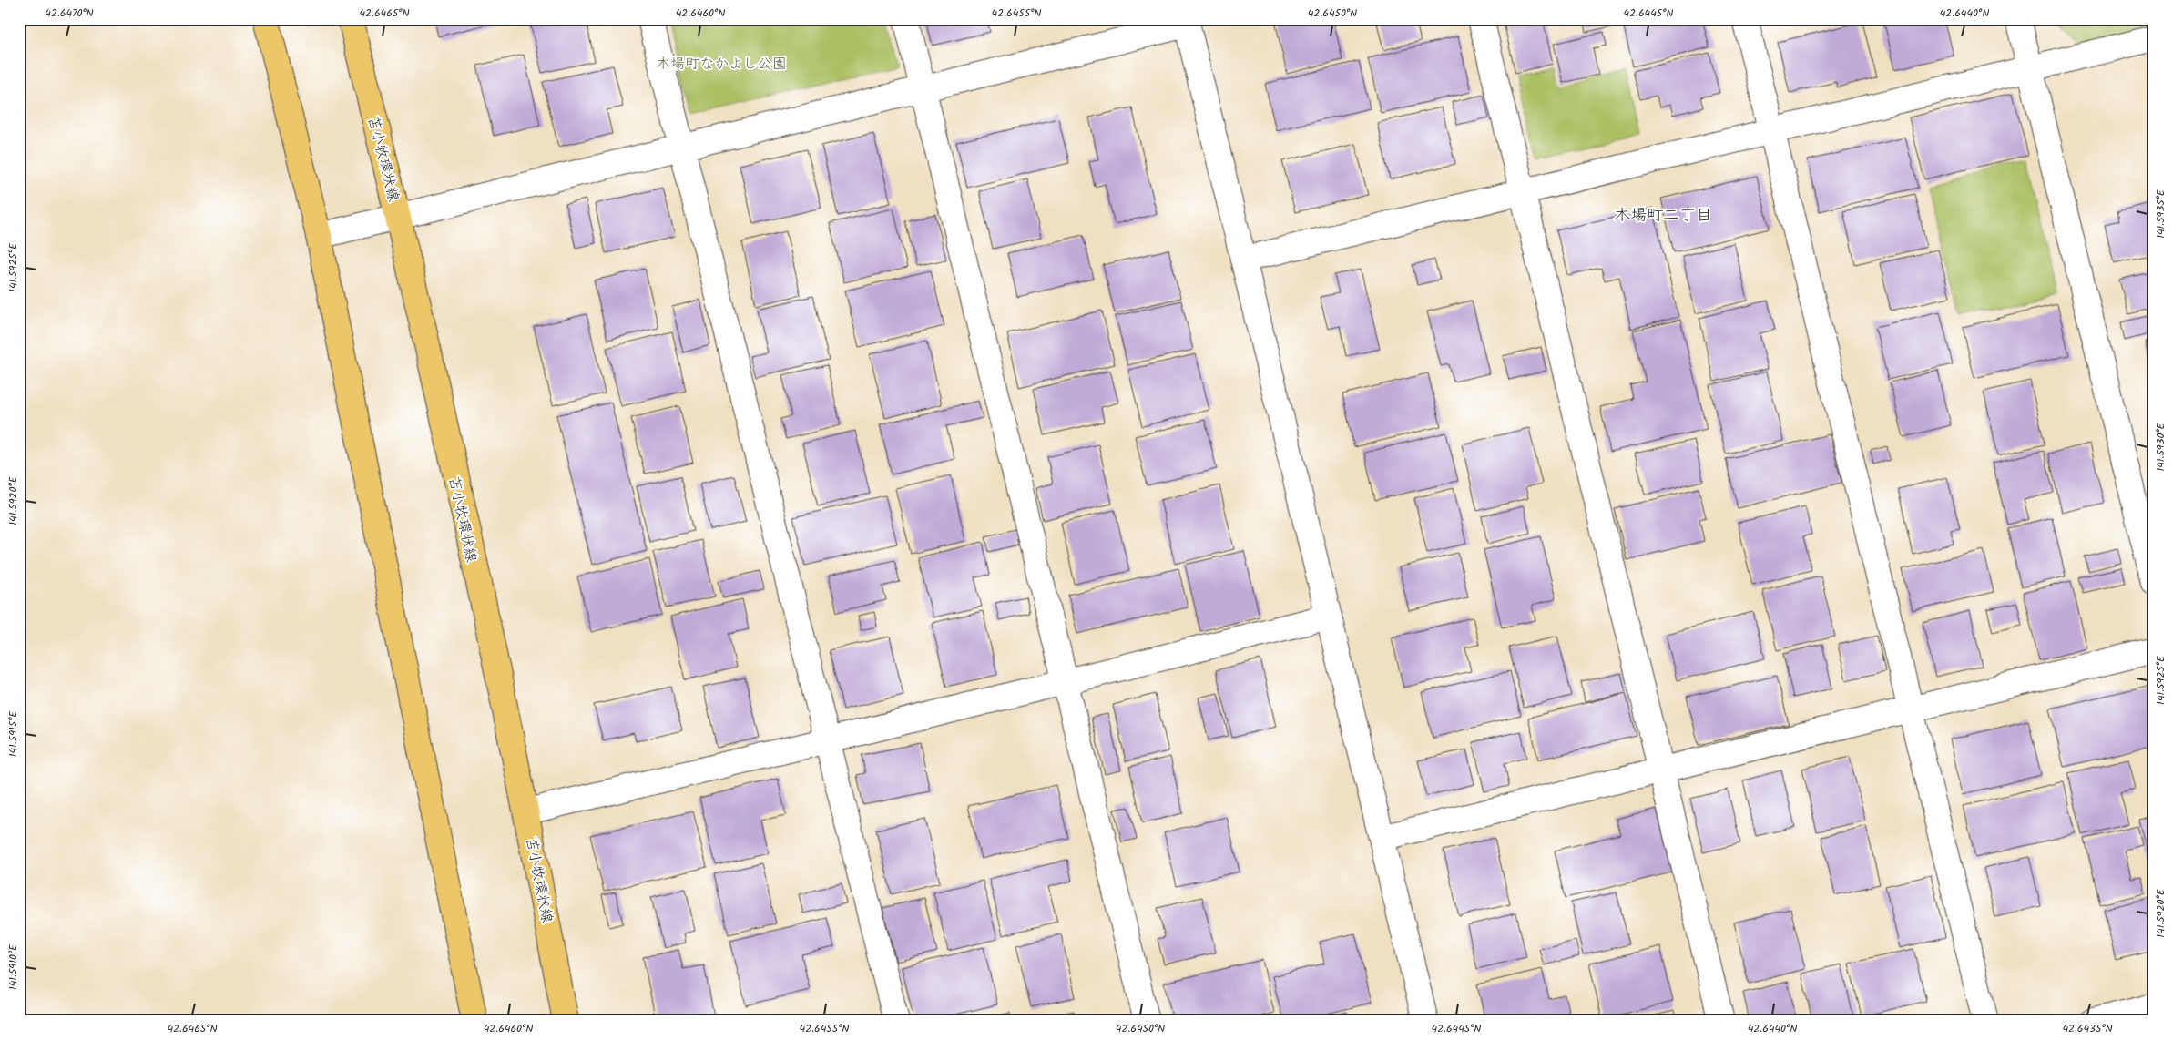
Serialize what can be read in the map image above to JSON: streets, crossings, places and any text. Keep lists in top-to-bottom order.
{
  "streets": {
    "main road": ["苫小牧環状線"]
  },
  "districts": ["木場町二丁目"],
  "parks": ["木場町なかよし公園"],
  "coordinates": [
    "42.6470°N",
    "42.6465°N",
    "42.6460°N",
    "42.6455°N",
    "42.6450°N",
    "42.6445°N",
    "42.6440°N",
    "141.5935°E",
    "141.5925°E",
    "141.5930°E",
    "141.5920°E",
    "141.5915°E",
    "141.5910°E",
    "42.6435°N"
  ]
}
